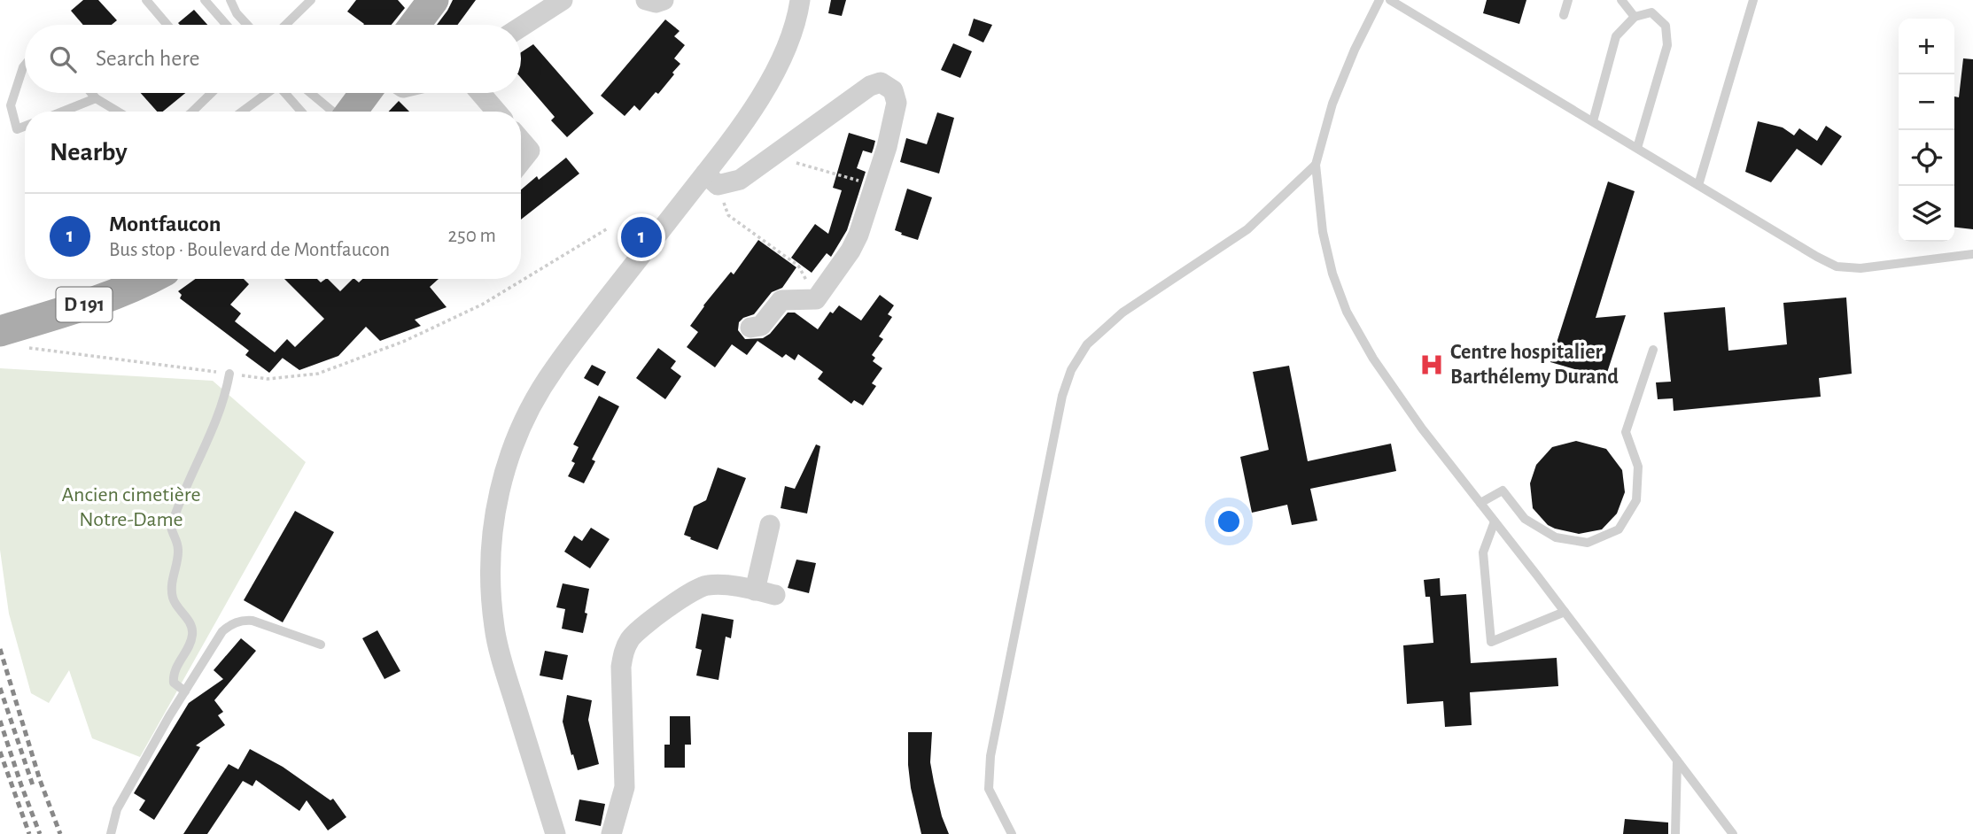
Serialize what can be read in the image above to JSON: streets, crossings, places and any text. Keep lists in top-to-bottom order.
{
  "streets": {
    "main road": ["D 191"]
  },
  "parks": ["Ancien cimetière Notre-Dame"],
  "places": {
    "hospital": ["Centre hospitalier Barthélemy Durand"]
  },
  "page": {
    "map_buttons": ["+", "−"],
    "search": "Search here",
    "heading": "Nearby",
    "list": [
      {
        "mark": "1",
        "name": "Montfaucon",
        "note": "Bus stop · Boulevard de Montfaucon",
        "value": "250 m"
      }
    ],
    "pins": "1"
  }
}
